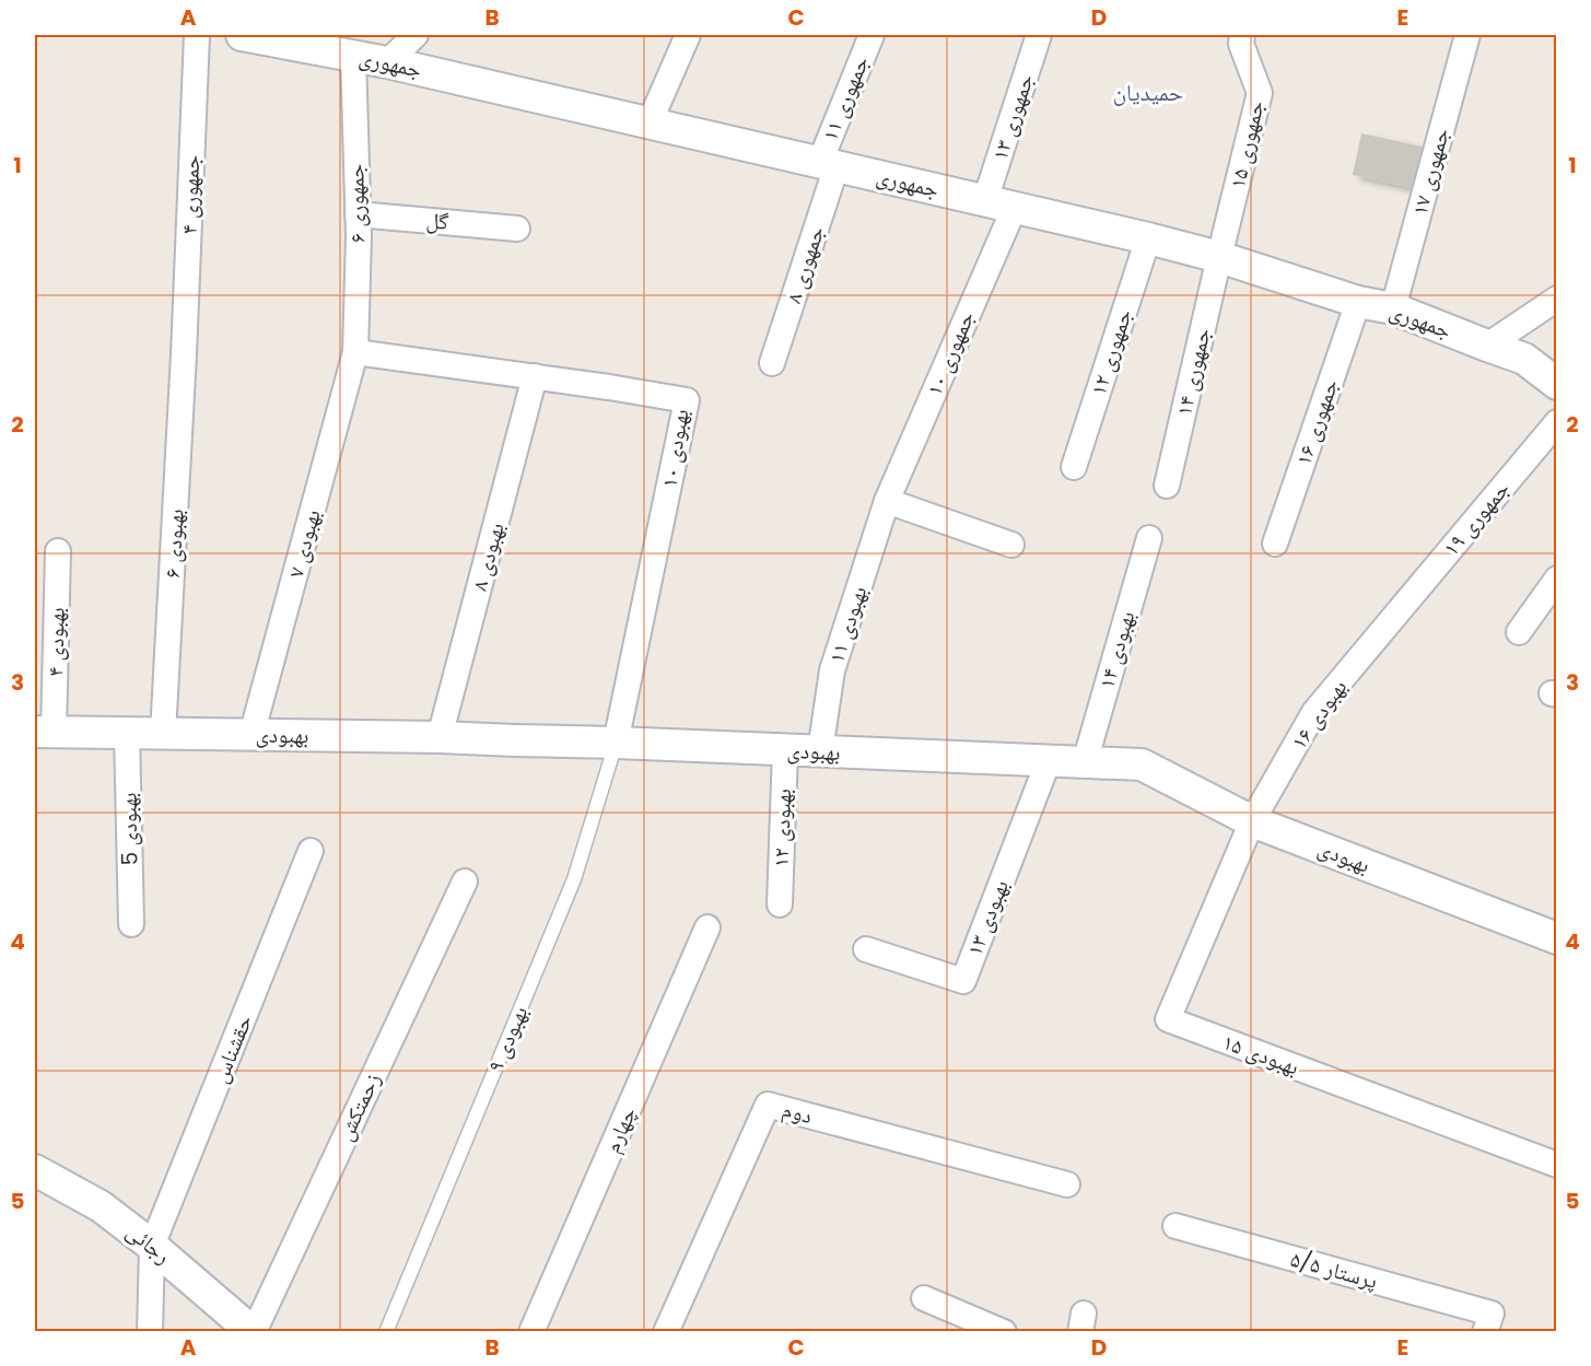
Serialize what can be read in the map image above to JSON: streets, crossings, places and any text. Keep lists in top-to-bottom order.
{
  "streets": {
    "street": [
      "جمهوری",
      "جمهوری ۱۱",
      "جمهوری ۱۳",
      "جمهوری ۱۵",
      "جمهوری ۱۷",
      "جمهوری ۴",
      "جمهوری ۶",
      "گل",
      "جمهوری ۸",
      "جمهوری ۱۲",
      "جمهوری ۱۰",
      "جمهوری ۱۴",
      "جمهوری ۱۶",
      "بهبودی ۱۰",
      "جمهوری ۱۹",
      "بهبودی ۶",
      "بهبودی ۷",
      "بهبودی ۸",
      "بهبودی ۱۱",
      "بهبودی ۴",
      "بهبودی ۱۴",
      "بهبودی ۱۶",
      "بهبودی",
      "بهبودی ۱۲",
      "بهبودی 5",
      "بهبودی ۱۳",
      "حقشناس",
      "بهبودی ۱۵",
      "زحمتکش",
      "دوم",
      "چهارم",
      "رجائی",
      "پرستار ۵/۵"
    ],
    "lane": ["بهبودی ۹"]
  },
  "crossings": [
    ["جمهوری", "جمهوری ۱۱"],
    ["جمهوری", "جمهوری ۱۳"],
    ["جمهوری", "جمهوری ۱۵"],
    ["جمهوری", "جمهوری ۱۷"],
    ["جمهوری", "جمهوری ۶"],
    ["جمهوری", "جمهوری ۸"],
    ["جمهوری", "جمهوری ۱۲"],
    ["جمهوری", "جمهوری ۱۰"],
    ["جمهوری", "جمهوری ۱۴"],
    ["جمهوری", "جمهوری ۱۶"],
    ["جمهوری ۱۱", "جمهوری ۸"],
    ["جمهوری ۱۳", "جمهوری ۱۰"],
    ["جمهوری ۱۵", "جمهوری ۱۴"],
    ["جمهوری ۴", "بهبودی ۶"],
    ["جمهوری ۶", "گل"],
    ["جمهوری ۶", "بهبودی ۱۰"],
    ["جمهوری ۶", "بهبودی ۷"],
    ["جمهوری ۱۰", "بهبودی ۱۱"],
    ["بهبودی ۱۰", "بهبودی ۷"],
    ["بهبودی ۱۰", "بهبودی ۸"],
    ["بهبودی ۱۰", "بهبودی"],
    ["بهبودی ۱۰", "بهبودی ۹"],
    ["جمهوری ۱۹", "بهبودی ۱۶"],
    ["بهبودی ۶", "بهبودی"],
    ["بهبودی ۷", "بهبودی"],
    ["بهبودی ۸", "بهبودی"],
    ["بهبودی ۱۱", "بهبودی"],
    ["بهبودی ۴", "بهبودی"],
    ["بهبودی ۱۴", "بهبودی"],
    ["بهبودی ۱۶", "بهبودی"],
    ["بهبودی ۱۶", "بهبودی ۱۵"],
    ["بهبودی", "بهبودی ۱۲"],
    ["بهبودی", "بهبودی 5"],
    ["بهبودی", "بهبودی ۱۳"],
    ["بهبودی", "بهبودی ۹"],
    ["بهبودی", "بهبودی ۱۵"],
    ["حقشناس", "رجائی"],
    ["زحمتکش", "رجائی"]
  ],
  "districts": ["حمیدیان"],
  "grid": {
    "columns": [
      "A",
      "B",
      "C",
      "D",
      "E"
    ],
    "rows": [
      "1",
      "2",
      "3",
      "4",
      "5"
    ]
  }
}
